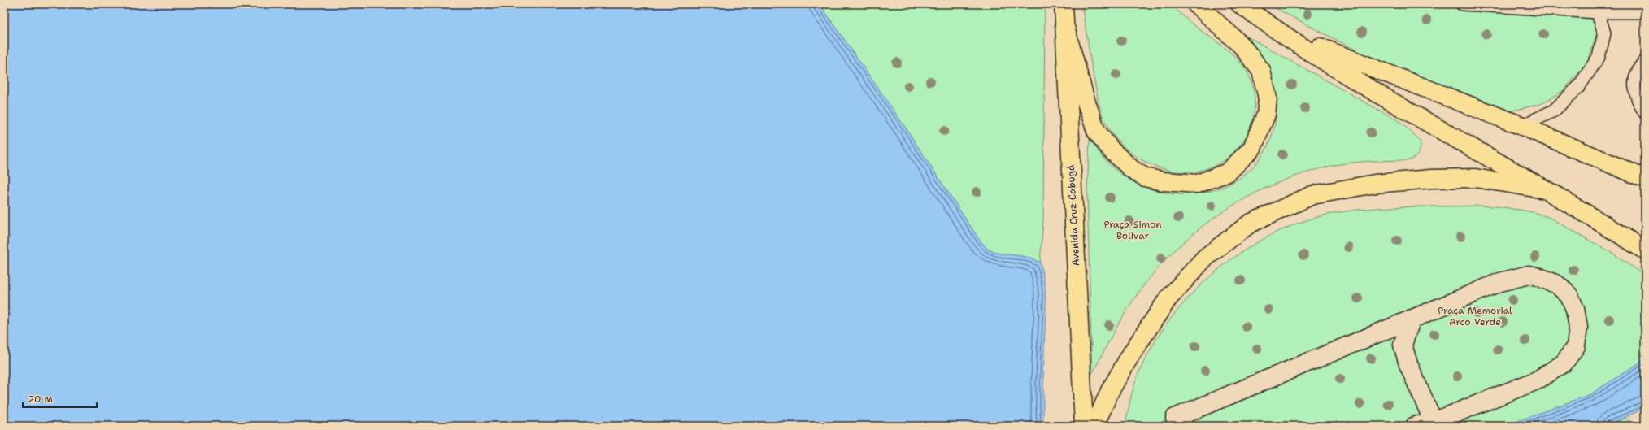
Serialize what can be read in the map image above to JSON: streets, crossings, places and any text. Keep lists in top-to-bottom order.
{
  "streets": {
    "main road": ["Avenida Cruz Cabugá"]
  },
  "parks": ["Praça Simon Bolivar", "Praça Memorial Arco Verde"],
  "scale_bar": "20 m"
}
